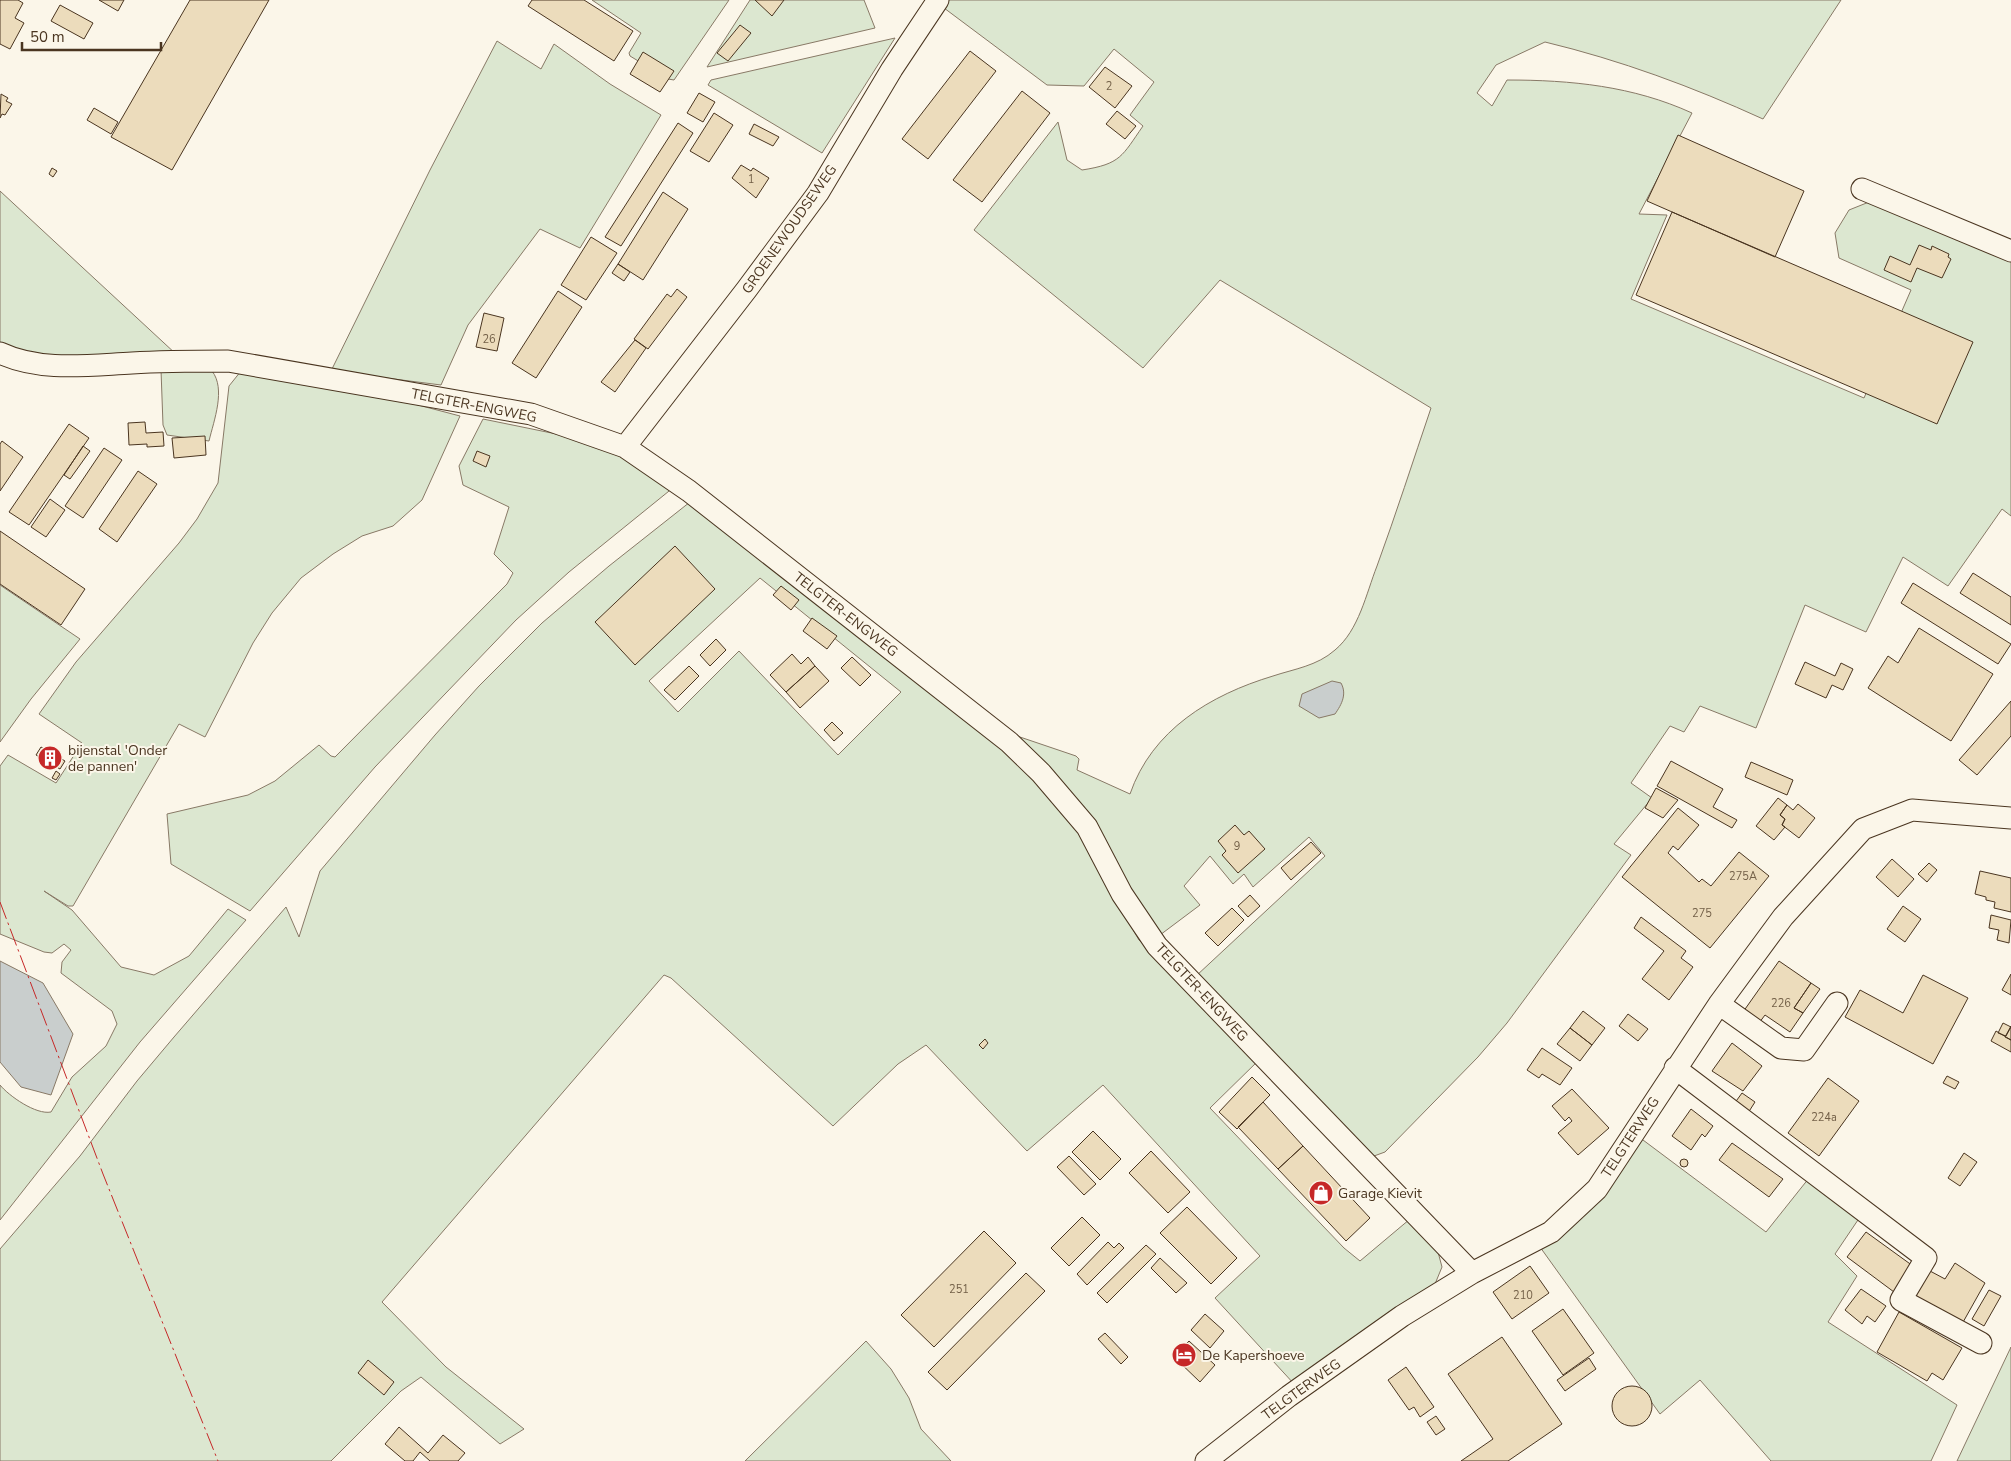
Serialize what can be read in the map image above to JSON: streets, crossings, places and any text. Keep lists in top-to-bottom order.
{
  "streets": {
    "street": ["GROENEWOUDSEWEG", "TELGTER-ENGWEG", "TELGTERWEG"]
  },
  "crossings": [
    ["GROENEWOUDSEWEG", "TELGTER-ENGWEG"],
    ["TELGTER-ENGWEG", "TELGTERWEG"]
  ],
  "places": {
    "building": ["bijenstal 'Onder de pannen'"],
    "shop": ["Garage Kievit"],
    "hotel": ["De Kapershoeve"]
  },
  "house_numbers": [
    "2",
    "1",
    "26",
    "9",
    "275A",
    "275",
    "226",
    "224a",
    "251",
    "210"
  ],
  "scale_bar": "50 m"
}
